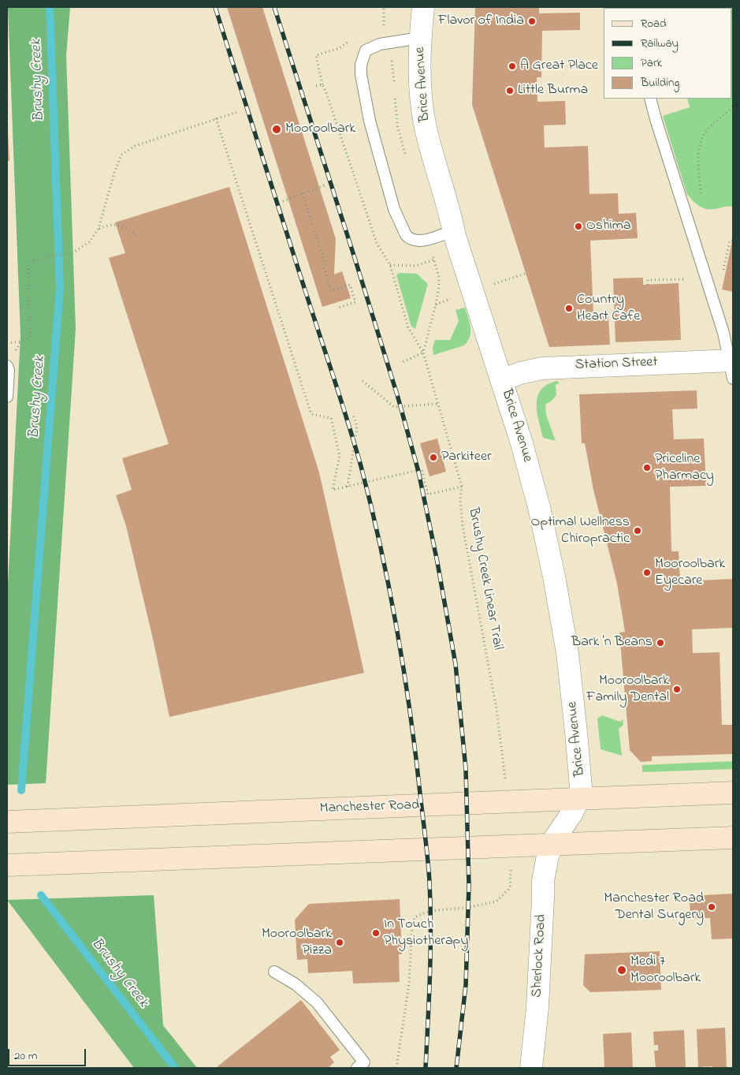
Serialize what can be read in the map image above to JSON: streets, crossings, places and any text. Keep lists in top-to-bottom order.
{
  "streets": {
    "main road": ["Manchester Road"],
    "street": ["Brice Avenue", "Station Street", "Sherlock Road"],
    "path": ["Brushy Creek Linear Trail"]
  },
  "crossings": [
    ["Brice Avenue", "Station Street"],
    ["Brice Avenue", "Manchester Road"],
    ["Brice Avenue", "Sherlock Road"],
    ["Brushy Creek Linear Trail", "Manchester Road"]
  ],
  "water": ["Brushy Creek"],
  "places": [
    "Flavor of India",
    "A Great Place",
    "Little Burma",
    "Mooroolbark",
    "Oshima",
    "Country Heart Cafe",
    "Parkiteer",
    "Priceline Pharmacy",
    "Optimal Wellness Chiropractic",
    "Mooroolbark Eyecare",
    "Bark 'n Beans",
    "Mooroolbark Family Dental",
    "Manchester Road Dental Surgery",
    "In Touch Physiotherapy",
    "Mooroolbark Pizza",
    "Medi 7 Mooroolbark"
  ],
  "legend": [
    "Road",
    "Railway",
    "Park",
    "Building"
  ],
  "scale_bar": "20 m"
}
